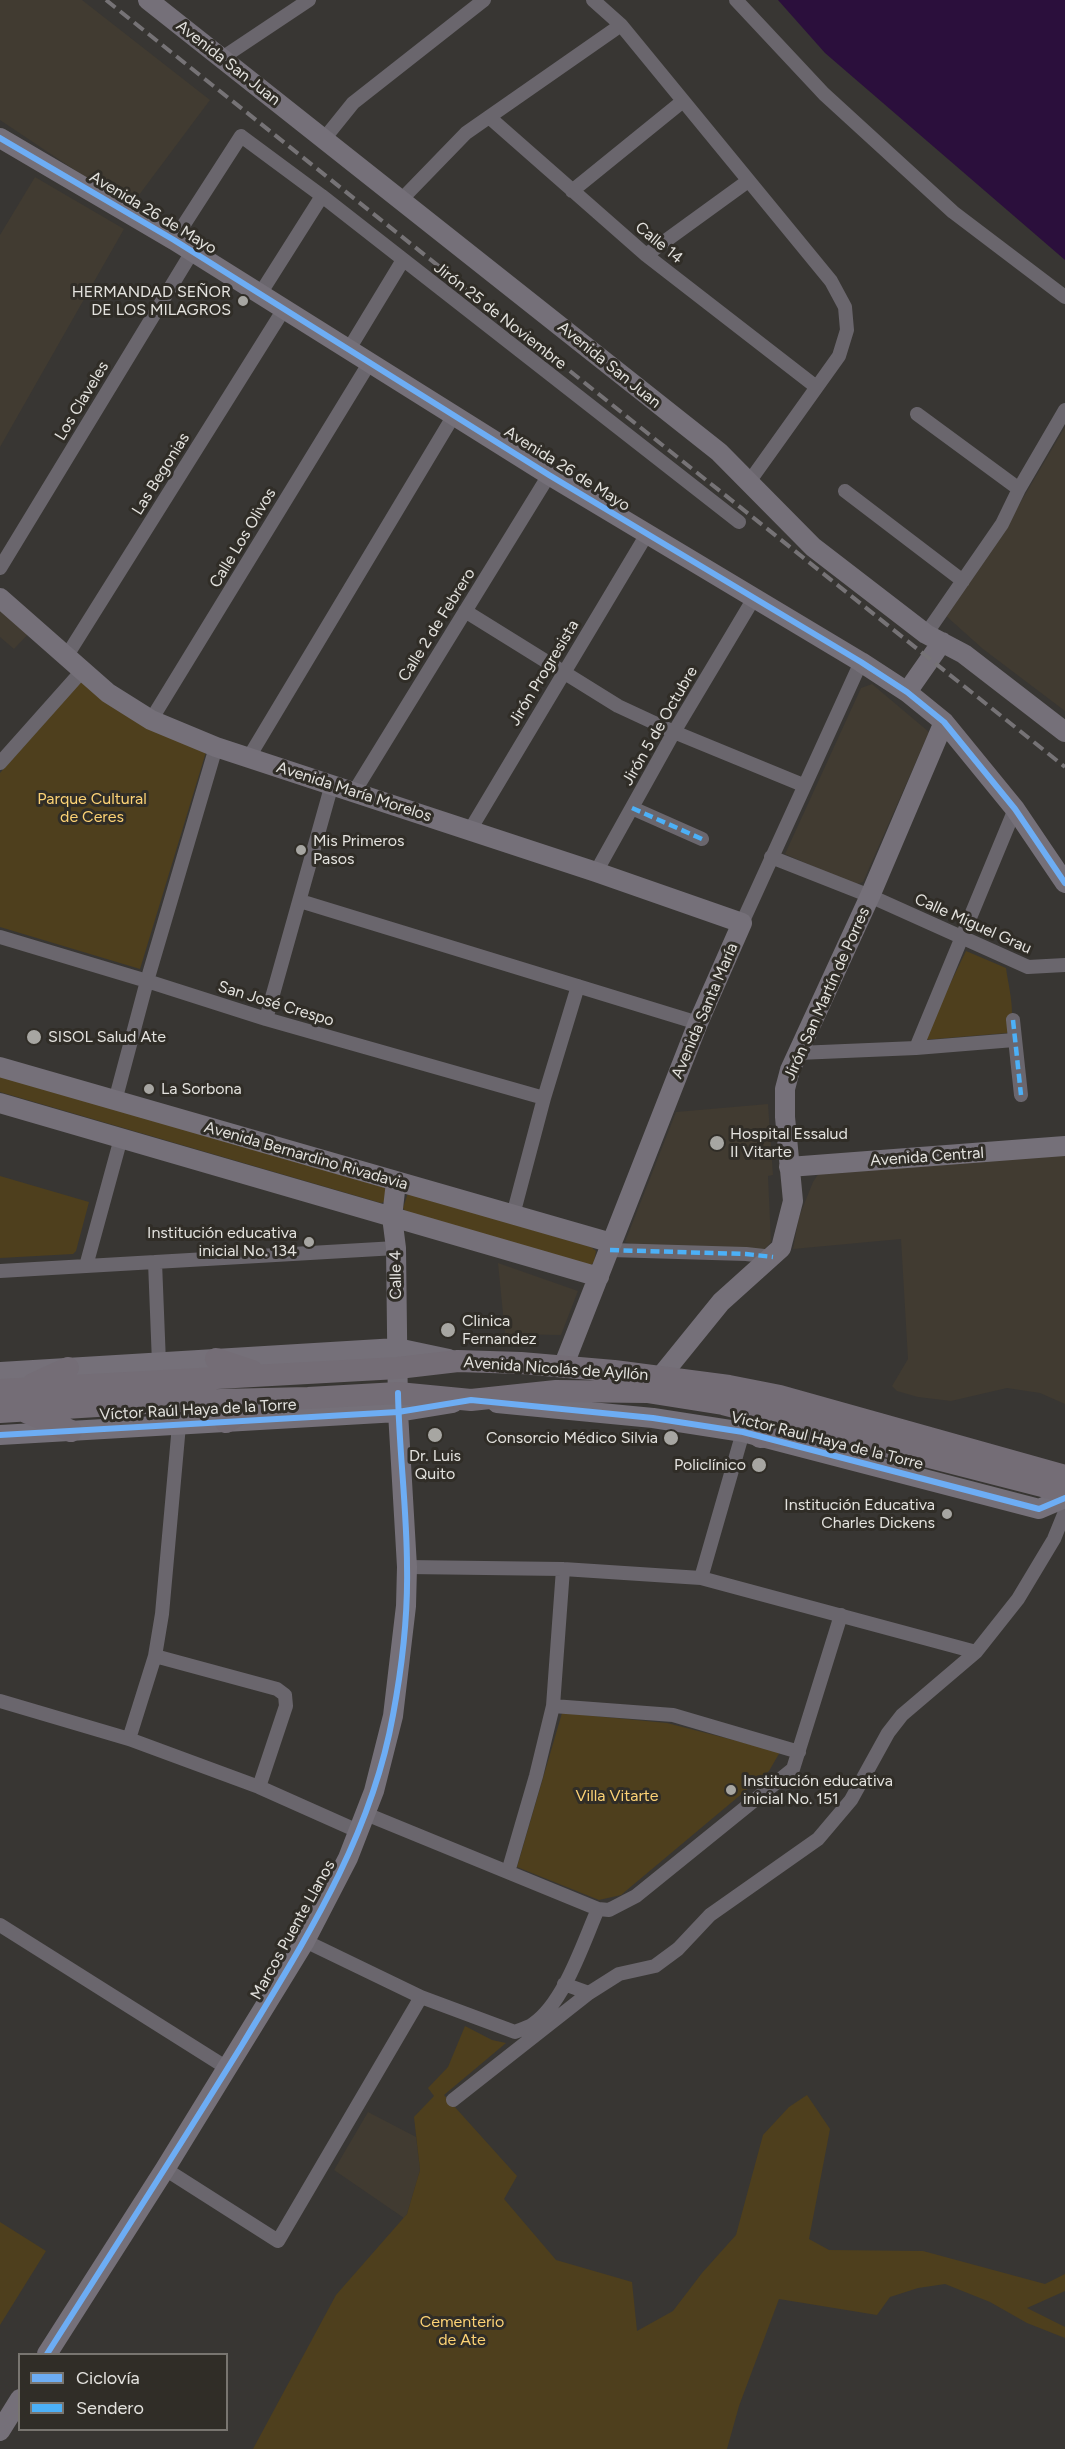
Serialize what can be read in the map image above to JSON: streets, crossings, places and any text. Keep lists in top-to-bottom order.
{
  "streets": {
    "main road": ["Avenida Nicolás de Ayllón"],
    "street": [
      "Avenida San Juan",
      "Avenida 26 de Mayo",
      "Calle 14",
      "Jirón 25 de Noviembre",
      "Los Claveles",
      "Las Begonias",
      "Calle Los Olivos",
      "Calle 2 de Febrero",
      "Jirón Progresista",
      "Jirón 5 de Octubre",
      "Avenida María Morelos",
      "Calle Miguel Grau",
      "Jirón San Martín de Porres",
      "San José Crespo",
      "Avenida Santa María",
      "Avenida Bernardino Rivadavia",
      "Avenida Central",
      "Calle 4",
      "Víctor Raúl Haya de la Torre",
      "Victor Raul Haya de la Torre",
      "Marcos Puente Llanos"
    ]
  },
  "crossings": [
    ["Avenida 26 de Mayo", "Jirón 25 de Noviembre"],
    ["Avenida 26 de Mayo", "Los Claveles"],
    ["Avenida 26 de Mayo", "Las Begonias"],
    ["Avenida 26 de Mayo", "Calle Los Olivos"],
    ["Avenida 26 de Mayo", "Calle 2 de Febrero"],
    ["Avenida 26 de Mayo", "Jirón Progresista"],
    ["Avenida 26 de Mayo", "Jirón 5 de Octubre"],
    ["Avenida 26 de Mayo", "Jirón San Martín de Porres"],
    ["Avenida 26 de Mayo", "Avenida Santa María"],
    ["Las Begonias", "Avenida María Morelos"],
    ["Calle Los Olivos", "Avenida María Morelos"],
    ["Calle 2 de Febrero", "Avenida María Morelos"],
    ["Jirón Progresista", "Avenida María Morelos"],
    ["Jirón 5 de Octubre", "Avenida María Morelos"],
    ["Avenida María Morelos", "Avenida Santa María"],
    ["Calle Miguel Grau", "Jirón San Martín de Porres"],
    ["Calle Miguel Grau", "Avenida Santa María"],
    ["Jirón San Martín de Porres", "Avenida Central"],
    ["Jirón San Martín de Porres", "Avenida Nicolás de Ayllón"],
    ["Avenida Santa María", "Avenida Bernardino Rivadavia"],
    ["Avenida Santa María", "Avenida Nicolás de Ayllón"],
    ["Avenida Bernardino Rivadavia", "Calle 4"],
    ["Calle 4", "Avenida Nicolás de Ayllón"],
    ["Calle 4", "Marcos Puente Llanos"],
    ["Avenida Nicolás de Ayllón", "Víctor Raúl Haya de la Torre"],
    ["Avenida Nicolás de Ayllón", "Victor Raul Haya de la Torre"],
    ["Avenida Nicolás de Ayllón", "Marcos Puente Llanos"],
    ["Víctor Raúl Haya de la Torre", "Marcos Puente Llanos"]
  ],
  "parks": ["Parque Cultural de Ceres", "Villa Vitarte", "Cementerio de Ate"],
  "places": [
    "HERMANDAD SEÑOR DE LOS MILAGROS",
    "Mis Primeros Pasos",
    "SISOL Salud Ate",
    "La Sorbona",
    "Hospital Essalud II Vitarte",
    "Institución educativa inicial No. 134",
    "Clinica Fernandez",
    "Dr. Luis Quito",
    "Consorcio Médico Silvia",
    "Policlínico",
    "Institución Educativa Charles Dickens",
    "Institución educativa inicial No. 151"
  ],
  "legend": ["Ciclovía", "Sendero"]
}
